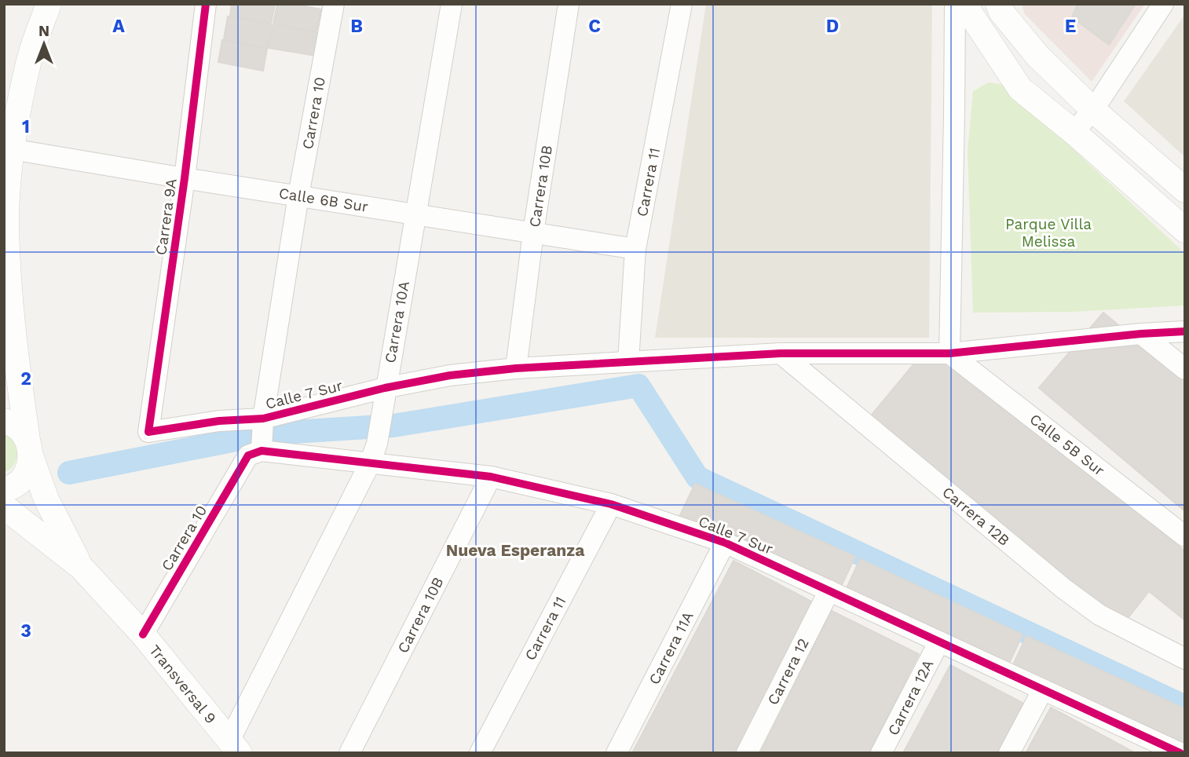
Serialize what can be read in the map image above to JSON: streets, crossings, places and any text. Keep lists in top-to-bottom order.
{
  "streets": {
    "street": [
      "Carrera 10",
      "Carrera 11",
      "Carrera 10B",
      "Calle 6B Sur",
      "Carrera 9A",
      "Carrera 10A",
      "Calle 7 Sur",
      "Calle 5B Sur",
      "Carrera 12B",
      "Carrera 11A",
      "Carrera 12",
      "Transversal 9",
      "Carrera 12A"
    ]
  },
  "crossings": [
    ["Carrera 10", "Calle 6B Sur"],
    ["Carrera 10", "Calle 7 Sur"],
    ["Carrera 10", "Transversal 9"],
    ["Carrera 11", "Calle 6B Sur"],
    ["Carrera 11", "Calle 7 Sur"],
    ["Carrera 10B", "Calle 6B Sur"],
    ["Carrera 10B", "Calle 7 Sur"],
    ["Calle 6B Sur", "Carrera 9A"],
    ["Calle 6B Sur", "Carrera 10A"],
    ["Calle 6B Sur", "Transversal 9"],
    ["Carrera 9A", "Calle 7 Sur"],
    ["Carrera 10A", "Calle 7 Sur"],
    ["Carrera 10A", "Transversal 9"],
    ["Calle 7 Sur", "Calle 5B Sur"],
    ["Calle 7 Sur", "Carrera 12B"],
    ["Calle 7 Sur", "Carrera 11A"],
    ["Calle 7 Sur", "Carrera 12"],
    ["Calle 7 Sur", "Carrera 12A"]
  ],
  "districts": ["Nueva Esperanza"],
  "parks": ["Parque Villa Melissa"],
  "north": "top",
  "grid": {
    "columns": [
      "A",
      "B",
      "C",
      "D",
      "E"
    ],
    "rows": ["1", "2", "3"]
  }
}
